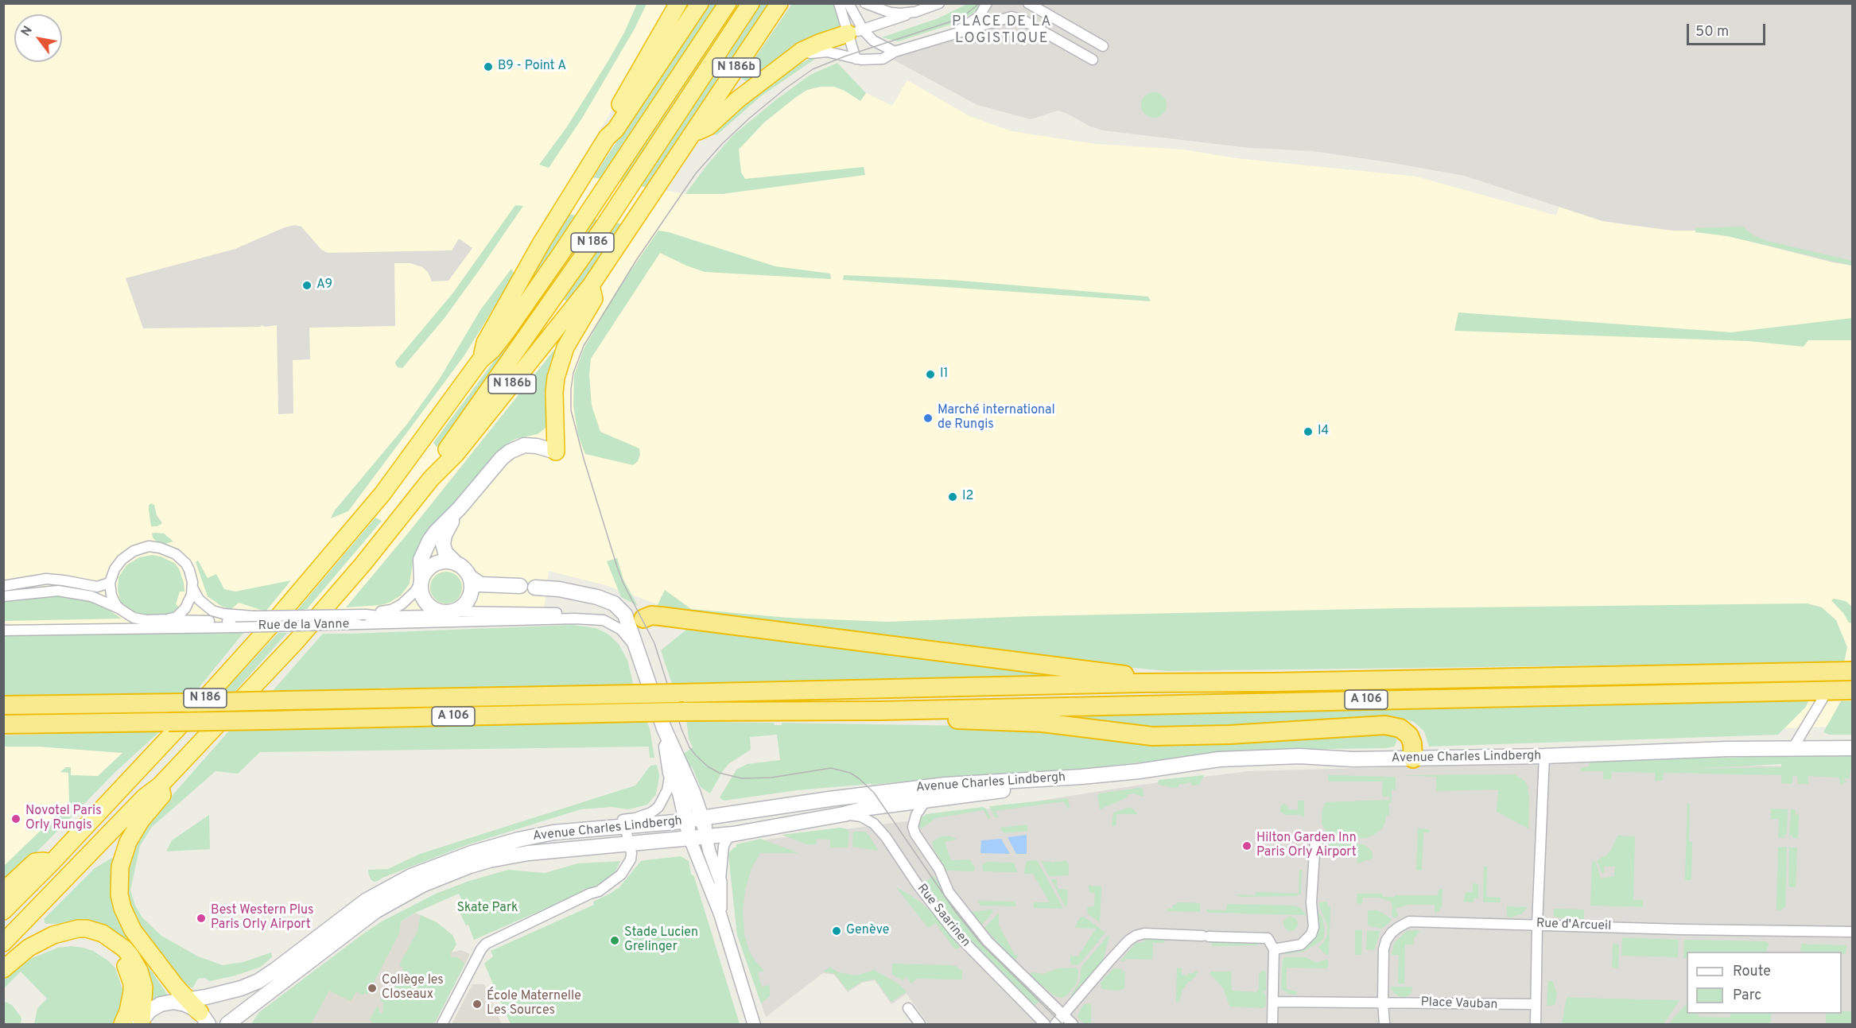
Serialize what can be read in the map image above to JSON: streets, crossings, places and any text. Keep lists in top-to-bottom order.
{
  "streets": {
    "highway": ["N 186b", "N 186", "A 106"],
    "main road": ["Avenue Charles Lindbergh"],
    "street": [
      "Rue de la Vanne",
      "Rue Saarinen",
      "Rue d'Arcueil",
      "Place Vauban"
    ]
  },
  "crossings": [
    ["N 186b", "N 186"],
    ["Avenue Charles Lindbergh", "Rue Saarinen"],
    ["Rue d'Arcueil", "Place Vauban"]
  ],
  "districts": ["PLACE DE LA LOGISTIQUE"],
  "parks": ["Skate Park"],
  "places": [
    "B9 - Point A",
    "A9",
    "I1",
    "Marché international de Rungis",
    "I4",
    "I2",
    "Novotel Paris Orly Rungis",
    "Hilton Garden Inn Paris Orly Airport",
    "Best Western Plus Paris Orly Airport",
    "Genève",
    "Stade Lucien Grelinger",
    "Collège les Closeaux",
    "École Maternelle Les Sources"
  ],
  "legend": ["Route", "Parc"],
  "scale_bar": "50 m",
  "north": "top left"
}
